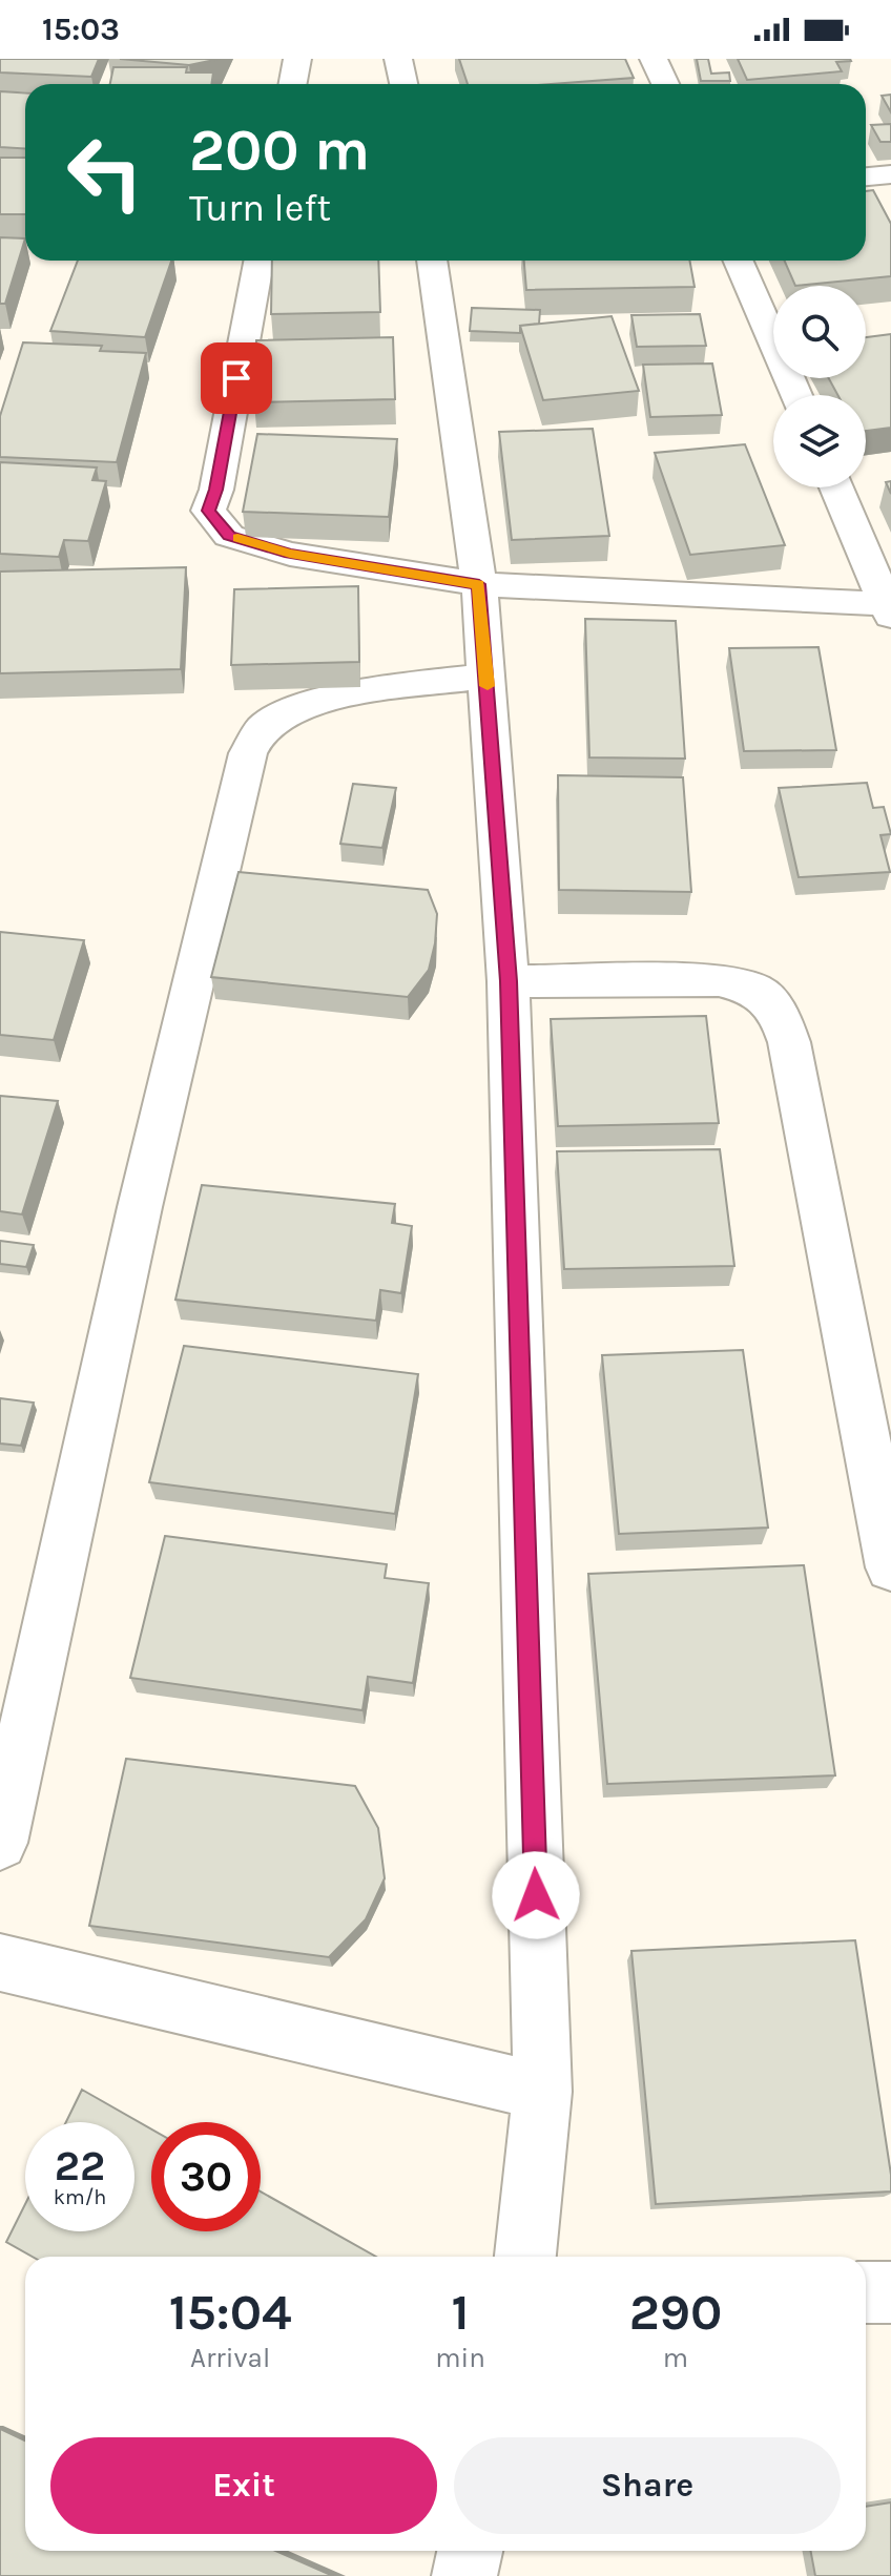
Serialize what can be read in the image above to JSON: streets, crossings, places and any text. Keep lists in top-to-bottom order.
{
  "page": {
    "status": "15:03",
    "turn": ["200 m", "Turn left"],
    "speed": "22 km/h",
    "limit": "30",
    "eta": [
      "15:04",
      "Arrival",
      "1",
      "min",
      "290",
      "m"
    ],
    "buttons": ["Exit", "Share"]
  }
}
